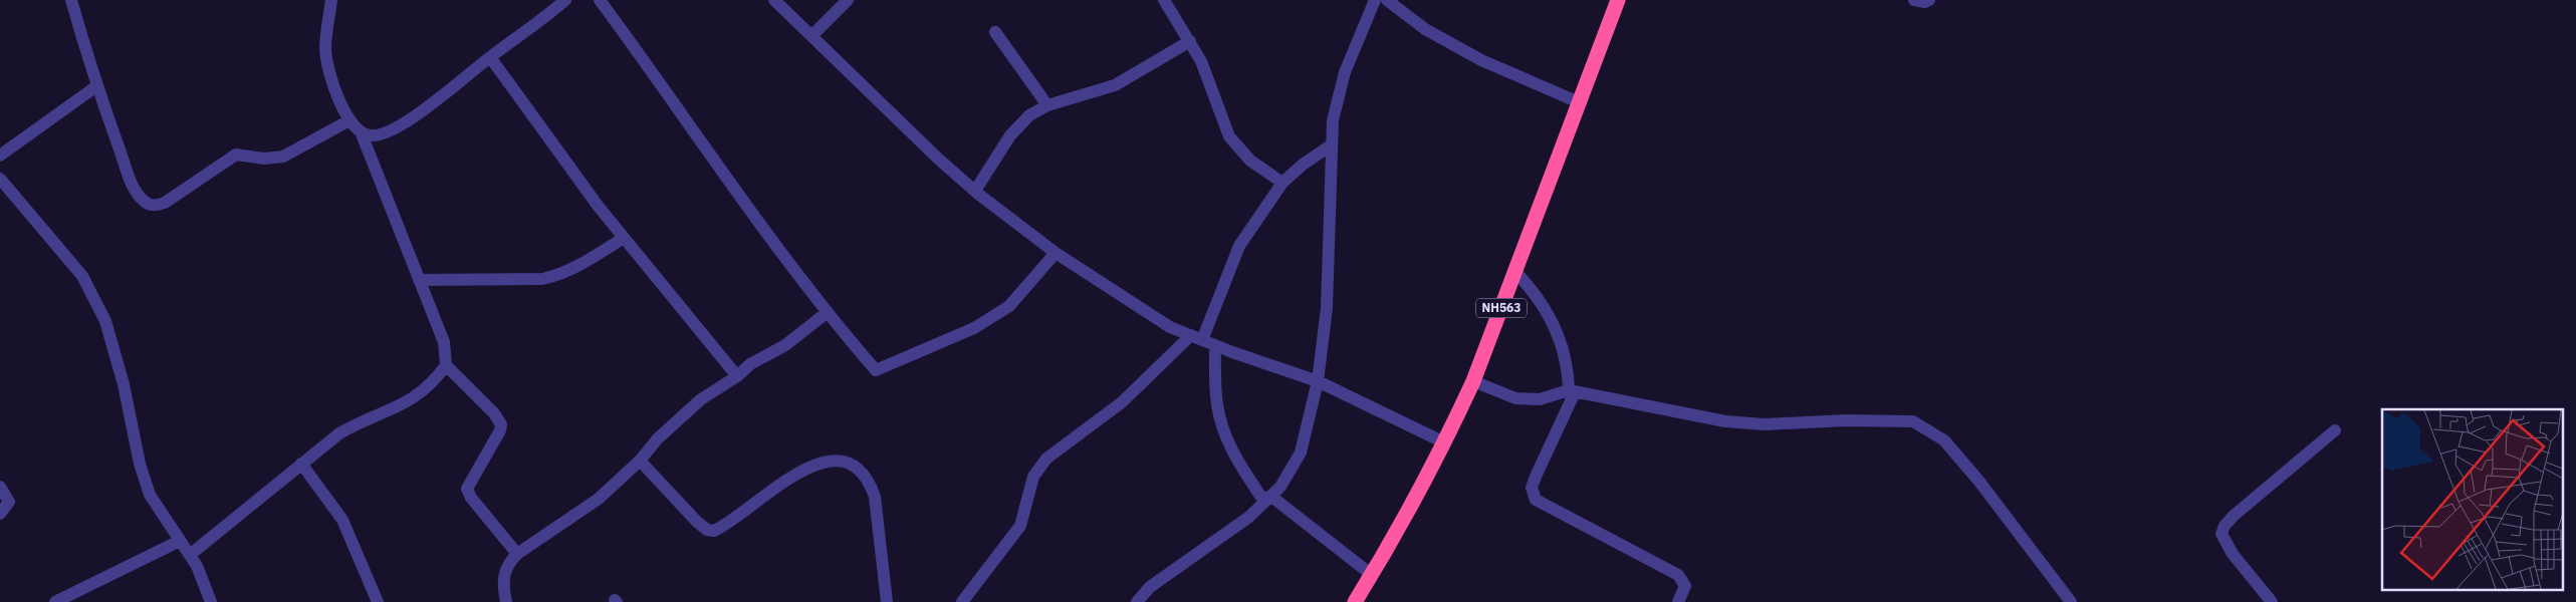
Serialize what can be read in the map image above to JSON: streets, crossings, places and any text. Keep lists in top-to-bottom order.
{
  "streets": {
    "highway": ["NH563"]
  }
}
